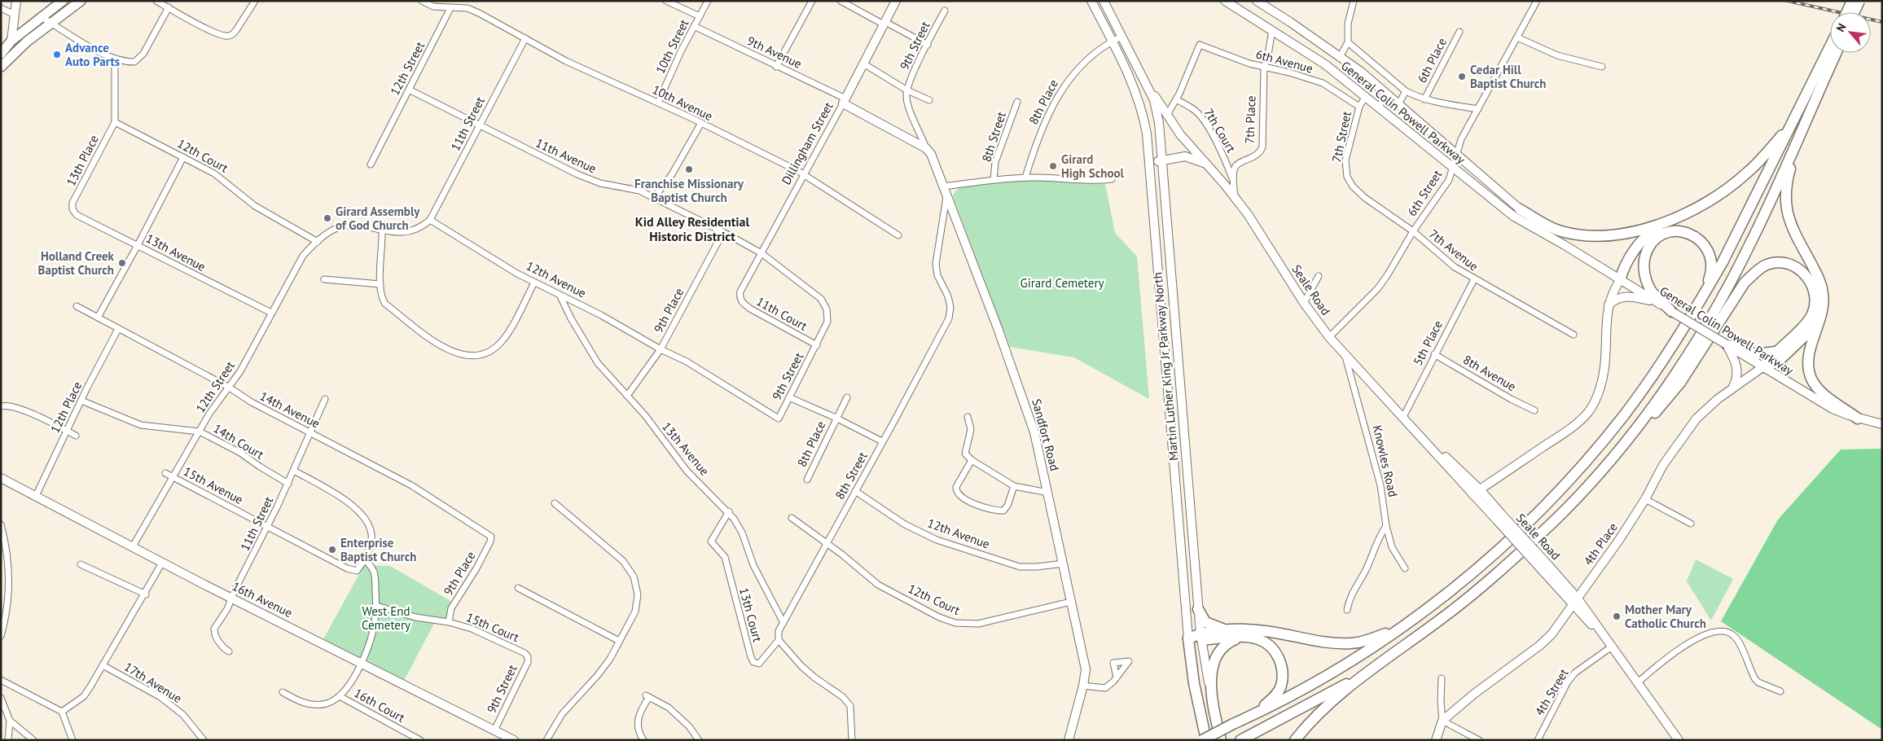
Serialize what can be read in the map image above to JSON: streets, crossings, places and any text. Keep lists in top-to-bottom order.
{
  "streets": {
    "highway": ["Martin Luther King Jr Parkway North"],
    "street": [
      "9th Street",
      "10th Street",
      "9th Avenue",
      "6th Place",
      "6th Avenue",
      "12th Street",
      "8th Place",
      "10th Avenue",
      "General Colin Powell Parkway",
      "7th Place",
      "11th Street",
      "7th Court",
      "8th Street",
      "7th Street",
      "Dillingham Street",
      "12th Court",
      "11th Avenue",
      "13th Place",
      "6th Street",
      "7th Avenue",
      "13th Avenue",
      "12th Avenue",
      "Seale Road",
      "9th Place",
      "11th Court",
      "5th Place",
      "8th Avenue",
      "12th Place",
      "14th Avenue",
      "Sandfort Road",
      "14th Court",
      "Knowles Road",
      "15th Avenue",
      "4th Place",
      "16th Avenue",
      "13th Court",
      "15th Court",
      "17th Avenue",
      "4th Street",
      "16th Court"
    ]
  },
  "crossings": [
    ["9th Street", "12th Avenue"],
    ["9th Street", "11th Court"],
    ["9th Street", "16th Avenue"],
    ["9th Street", "15th Court"],
    ["10th Street", "9th Avenue"],
    ["10th Street", "10th Avenue"],
    ["9th Avenue", "Dillingham Street"],
    ["9th Avenue", "Sandfort Road"],
    ["6th Avenue", "7th Place"],
    ["6th Avenue", "7th Court"],
    ["6th Avenue", "7th Street"],
    ["12th Street", "10th Avenue"],
    ["12th Street", "12th Court"],
    ["12th Street", "11th Avenue"],
    ["12th Street", "13th Avenue"],
    ["12th Street", "14th Avenue"],
    ["12th Street", "14th Court"],
    ["12th Street", "15th Avenue"],
    ["12th Street", "16th Avenue"],
    ["8th Place", "Martin Luther King Jr Parkway North"],
    ["10th Avenue", "11th Street"],
    ["10th Avenue", "Dillingham Street"],
    ["General Colin Powell Parkway", "7th Place"],
    ["General Colin Powell Parkway", "7th Street"],
    ["General Colin Powell Parkway", "6th Street"],
    ["General Colin Powell Parkway", "4th Place"],
    ["7th Place", "7th Court"],
    ["7th Place", "Seale Road"],
    ["11th Street", "11th Avenue"],
    ["11th Street", "12th Avenue"],
    ["11th Street", "14th Avenue"],
    ["11th Street", "14th Court"],
    ["11th Street", "15th Avenue"],
    ["11th Street", "16th Avenue"],
    ["8th Street", "12th Court"],
    ["8th Street", "13th Avenue"],
    ["8th Street", "12th Avenue"],
    ["8th Street", "Sandfort Road"],
    ["8th Street", "13th Court"],
    ["7th Street", "7th Avenue"],
    ["Dillingham Street", "11th Avenue"],
    ["Dillingham Street", "11th Court"],
    ["12th Court", "13th Place"],
    ["12th Court", "Sandfort Road"],
    ["11th Avenue", "9th Place"],
    ["13th Place", "13th Avenue"],
    ["6th Street", "7th Avenue"],
    ["6th Street", "Seale Road"],
    ["7th Avenue", "5th Place"],
    ["13th Avenue", "12th Avenue"],
    ["13th Avenue", "9th Place"],
    ["13th Avenue", "13th Court"],
    ["12th Avenue", "9th Place"],
    ["12th Avenue", "Sandfort Road"],
    ["Seale Road", "5th Place"],
    ["Seale Road", "Martin Luther King Jr Parkway North"],
    ["Seale Road", "Knowles Road"],
    ["Seale Road", "4th Place"],
    ["Seale Road", "4th Street"],
    ["9th Place", "14th Avenue"],
    ["9th Place", "15th Court"],
    ["5th Place", "8th Avenue"],
    ["12th Place", "14th Avenue"],
    ["12th Place", "14th Court"],
    ["12th Place", "16th Avenue"]
  ],
  "districts": ["Kid Alley Residential Historic District"],
  "parks": ["Girard Cemetery", "West End Cemetery"],
  "places": [
    "Advance Auto Parts",
    "Cedar Hill Baptist Church",
    "Girard High School",
    "Franchise Missionary Baptist Church",
    "Girard Assembly of God Church",
    "Holland Creek Baptist Church",
    "Enterprise Baptist Church",
    "Mother Mary Catholic Church"
  ],
  "north": "top left"
}
